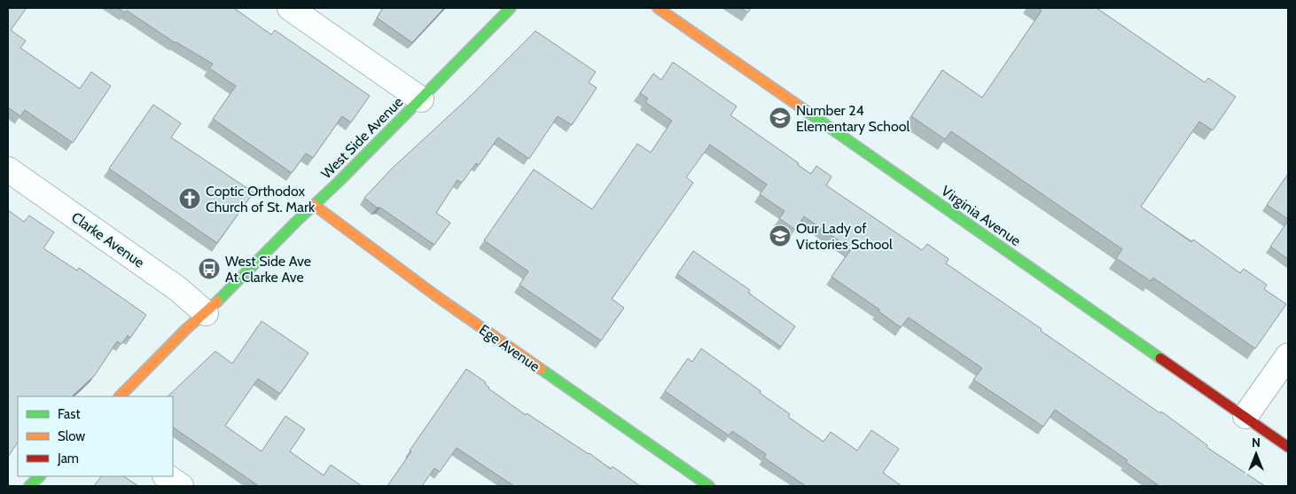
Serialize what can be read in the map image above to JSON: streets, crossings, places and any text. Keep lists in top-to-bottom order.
{
  "streets": {
    "street": [
      "West Side Avenue",
      "Virginia Avenue",
      "Clarke Avenue",
      "Ege Avenue"
    ]
  },
  "crossings": [
    ["West Side Avenue", "Clarke Avenue"],
    ["West Side Avenue", "Ege Avenue"]
  ],
  "places": {
    "school or university": ["Number 24 Elementary School", "Our Lady of Victories School"],
    "church": ["Coptic Orthodox Church of St. Mark"],
    "bus stop": ["West Side Ave At Clarke Ave"]
  },
  "legend": ["Fast", "Slow", "Jam"],
  "north": "top"
}
